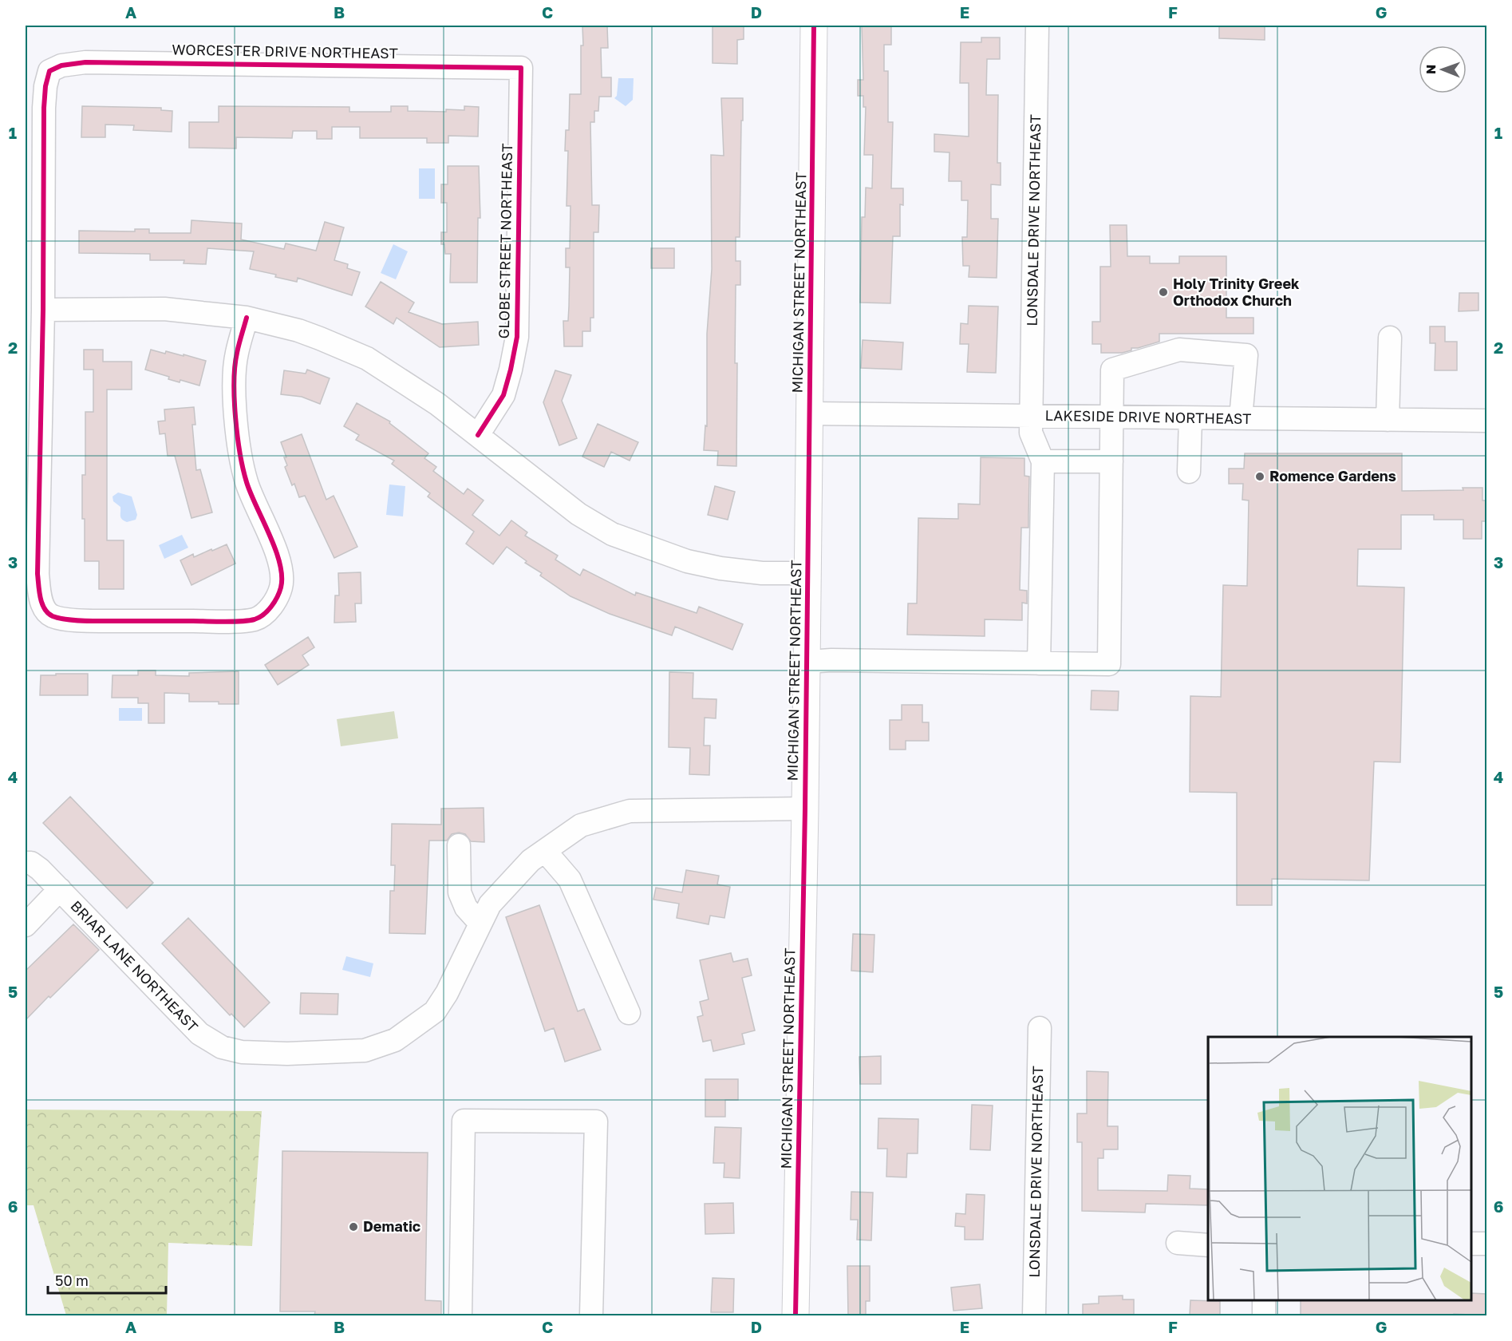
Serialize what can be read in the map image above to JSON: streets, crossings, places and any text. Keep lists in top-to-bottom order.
{
  "streets": {
    "main road": ["MICHIGAN STREET NORTHEAST"],
    "street": [
      "WORCESTER DRIVE NORTHEAST",
      "LONSDALE DRIVE NORTHEAST",
      "GLOBE STREET NORTHEAST",
      "LAKESIDE DRIVE NORTHEAST",
      "BRIAR LANE NORTHEAST"
    ]
  },
  "crossings": [
    ["WORCESTER DRIVE NORTHEAST", "GLOBE STREET NORTHEAST"],
    ["LONSDALE DRIVE NORTHEAST", "LAKESIDE DRIVE NORTHEAST"],
    ["MICHIGAN STREET NORTHEAST", "LAKESIDE DRIVE NORTHEAST"],
    ["MICHIGAN STREET NORTHEAST", "BRIAR LANE NORTHEAST"]
  ],
  "places": ["Holy Trinity Greek Orthodox Church", "Romence Gardens", "Dematic"],
  "scale_bar": "50 m",
  "north": "left",
  "grid": {
    "columns": [
      "A",
      "B",
      "C",
      "D",
      "E",
      "F",
      "G"
    ],
    "rows": [
      "1",
      "2",
      "3",
      "4",
      "5",
      "6"
    ]
  }
}
